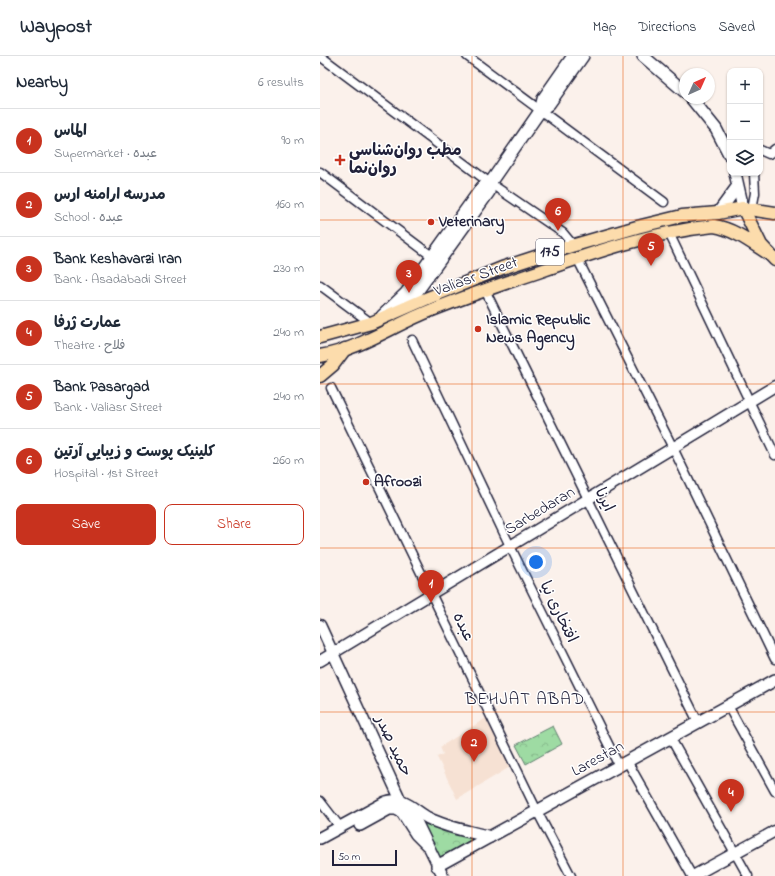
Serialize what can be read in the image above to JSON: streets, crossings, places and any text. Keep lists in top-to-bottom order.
{
  "streets": {
    "main road": ["175", "Valiasr Street", "Larestan"],
    "street": [
      "ايرنا",
      "Sarbedaran",
      "افتخاری نیا",
      "عبده",
      "حمید صدر"
    ]
  },
  "crossings": [
    ["Valiasr Street", "ايرنا"],
    ["ايرنا", "Sarbedaran"],
    ["ايرنا", "Larestan"],
    ["Sarbedaran", "افتخاری نیا"],
    ["Sarbedaran", "عبده"],
    ["Sarbedaran", "حمید صدر"],
    ["افتخاری نیا", "Larestan"],
    ["عبده", "Larestan"],
    ["حمید صدر", "Larestan"]
  ],
  "districts": ["BEHJAT ABAD"],
  "places": {
    "health": ["مطب روان‌شناسی روان‌نما"],
    "other": ["Veterinary", "Islamic Republic News Agency", "Afroozi"]
  },
  "scale_bar": "50 m",
  "north": "top right",
  "page": {
    "header": "Waypost",
    "nav": ["Map", "Directions", "Saved"],
    "heading": ["Nearby", "6 results"],
    "map_buttons": ["+", "−"],
    "list": [
      {
        "mark": "1",
        "name": "الماس",
        "note": "Supermarket · عبده",
        "value": "90 m"
      },
      {
        "mark": "2",
        "name": "مدرسه ارامنه ارس",
        "note": "School · عبده",
        "value": "160 m"
      },
      {
        "mark": "3",
        "name": "Bank Keshavarzi Iran",
        "note": "Bank · Asadabadi Street",
        "value": "230 m"
      },
      {
        "mark": "4",
        "name": "عمارت ژرفا",
        "note": "Theatre · فلاح",
        "value": "240 m"
      },
      {
        "mark": "5",
        "name": "Bank Pasargad",
        "note": "Bank · Valiasr Street",
        "value": "240 m"
      },
      {
        "mark": "6",
        "name": "کلینیک پوست و زیبایی آرتین",
        "note": "Hospital · 1st Street",
        "value": "260 m"
      }
    ],
    "pins": [
      "6",
      "5",
      "3",
      "1",
      "2",
      "4"
    ],
    "buttons": ["Save", "Share"],
    "scale": "50 m"
  }
}
